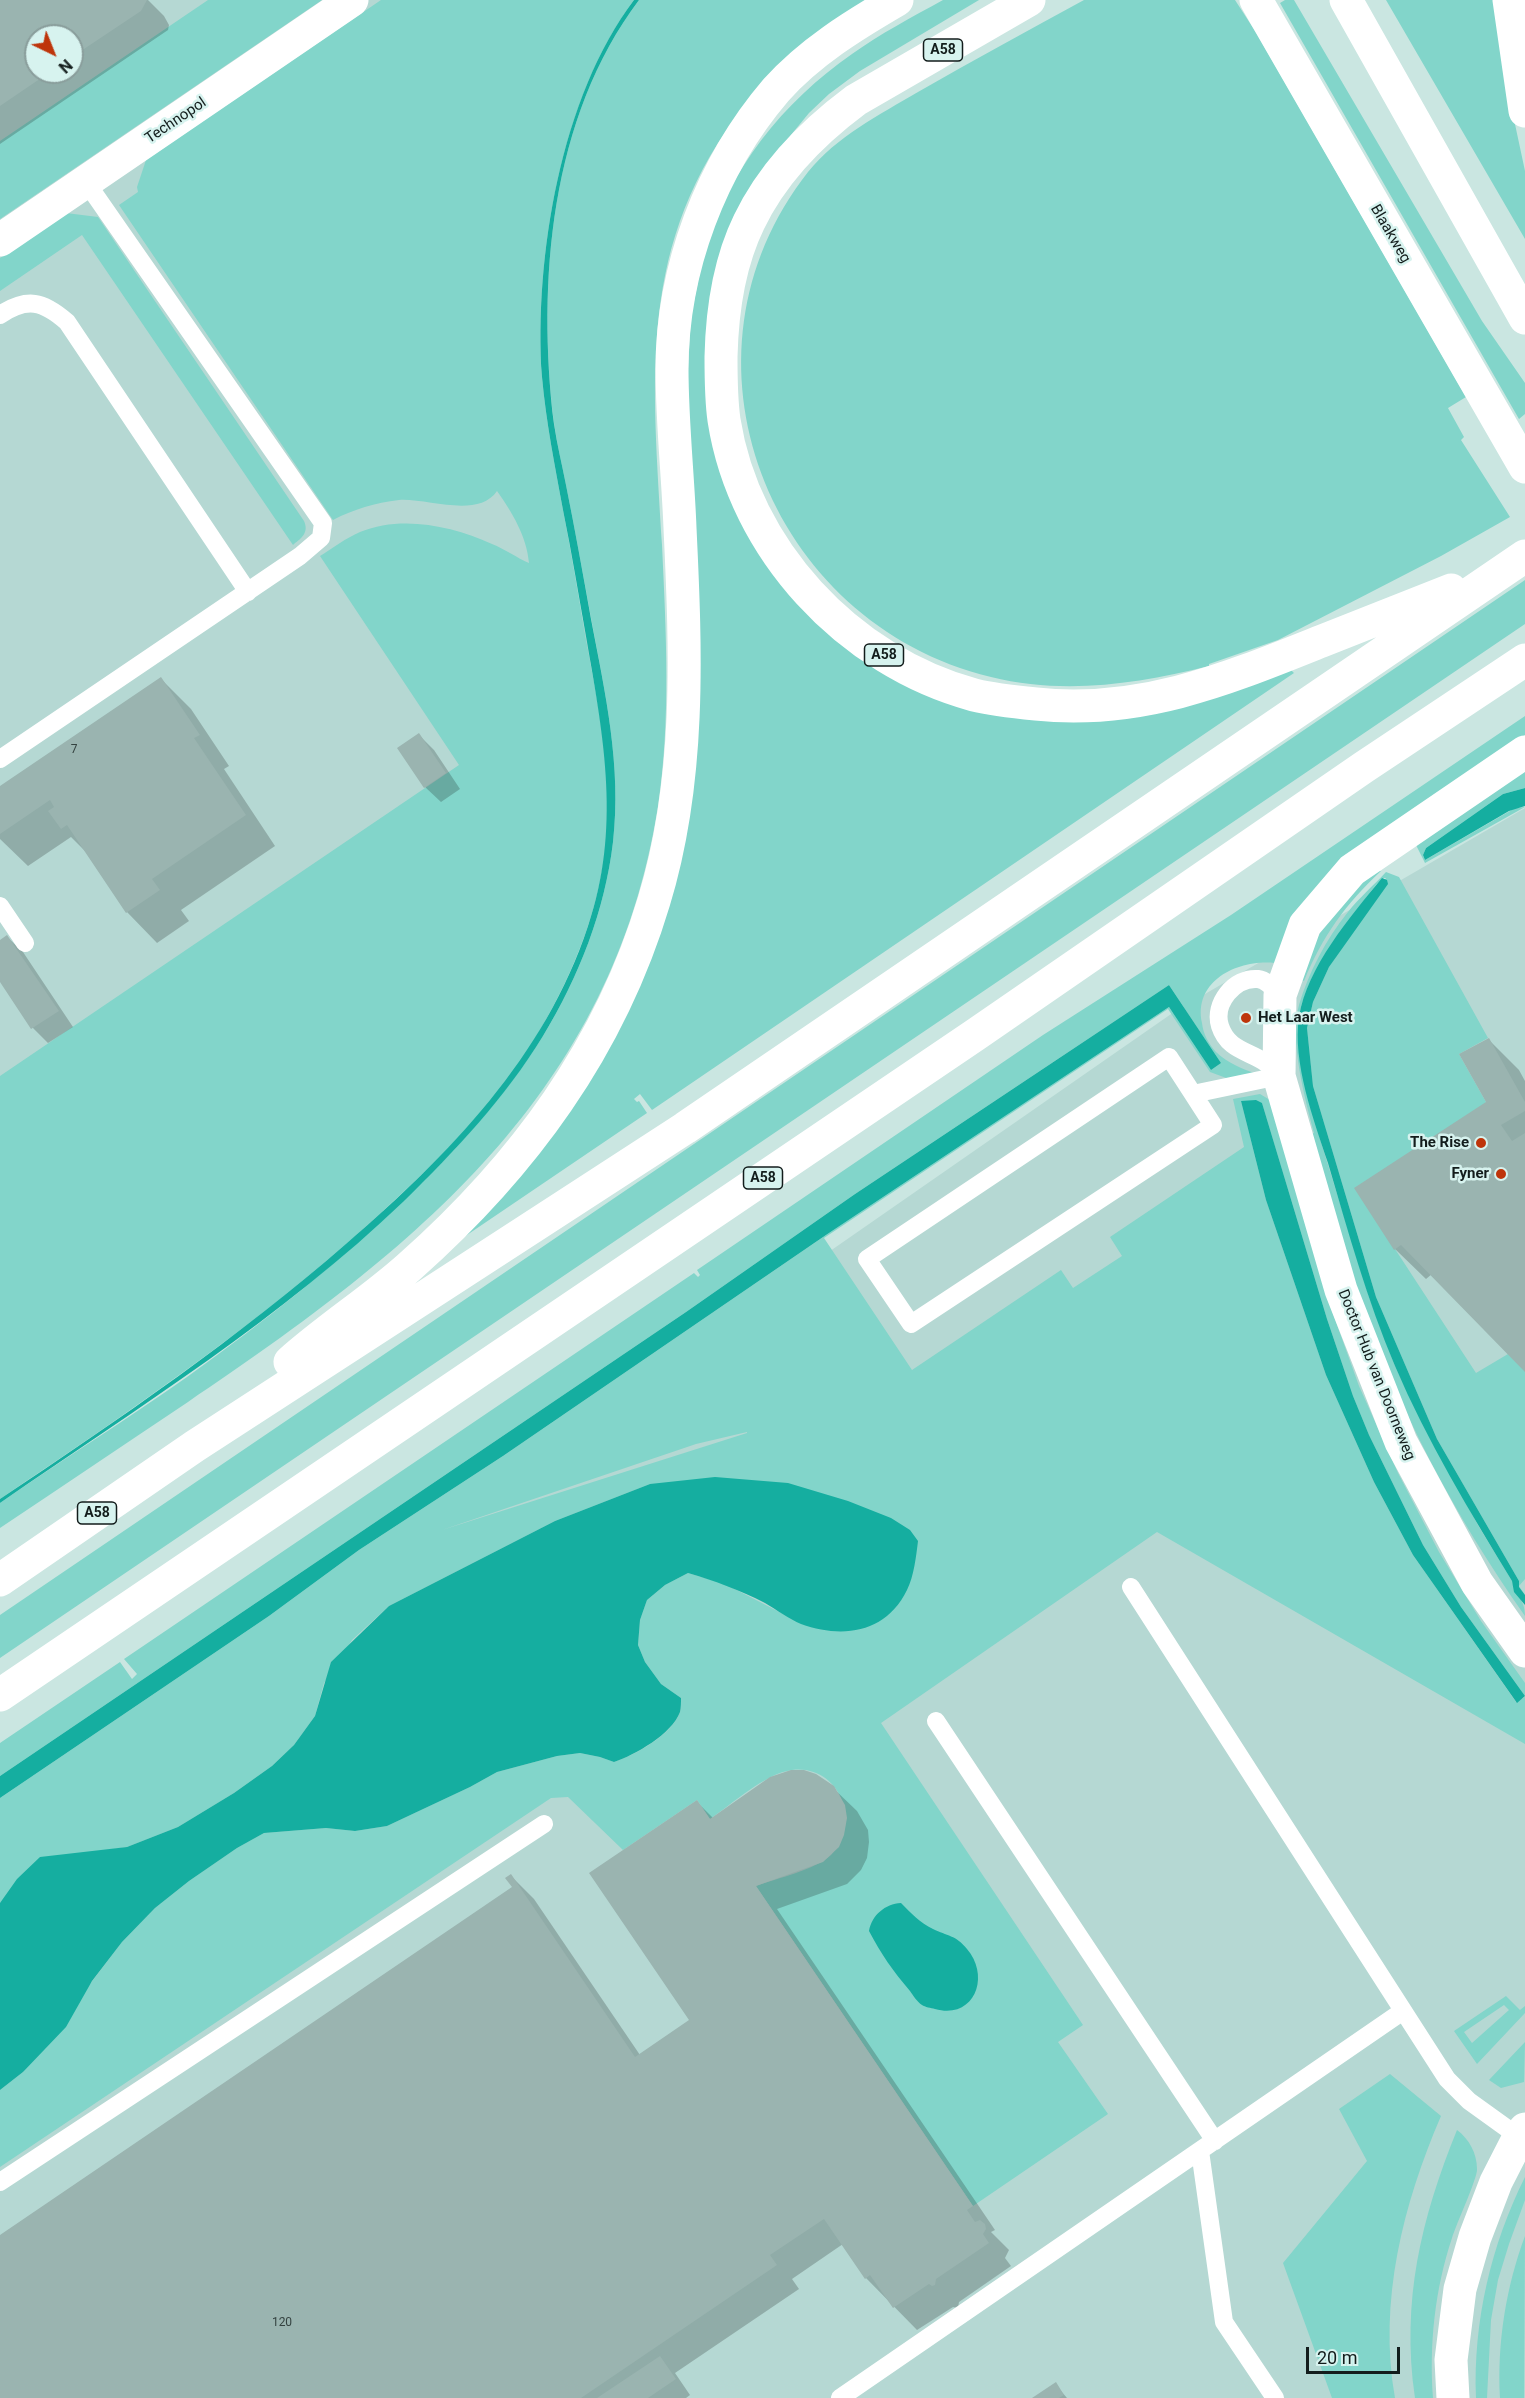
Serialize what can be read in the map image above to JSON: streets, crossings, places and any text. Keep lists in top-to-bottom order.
{
  "streets": {
    "main road": [
      "A58",
      "Technopol",
      "Blaakweg",
      "Doctor Hub van Doorneweg"
    ]
  },
  "places": ["Het Laar West", "The Rise", "Fyner"],
  "house_numbers": ["7", "120"],
  "scale_bar": "20 m",
  "north": "bottom right"
}
